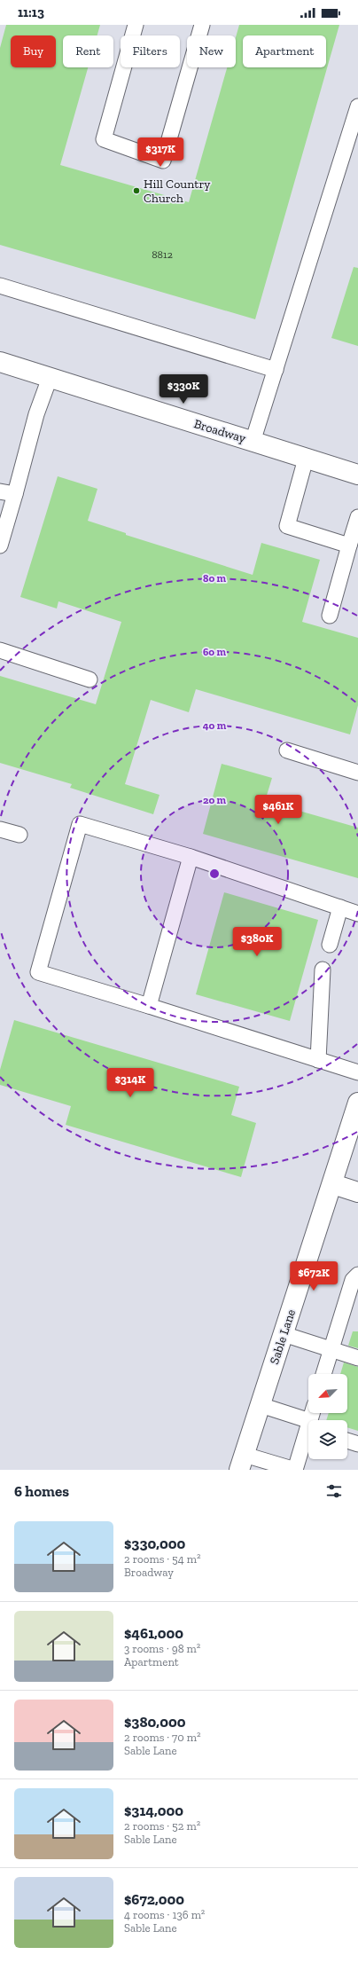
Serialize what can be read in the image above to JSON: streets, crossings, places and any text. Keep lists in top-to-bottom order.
{
  "streets": {
    "street": ["Broadway", "Sable Lane"]
  },
  "places": ["Hill Country Church"],
  "house_numbers": ["8812"],
  "north": "bottom left",
  "page": {
    "status": "11:13",
    "chip": [
      "Buy",
      "Rent",
      "Filters",
      "New",
      "Apartment"
    ],
    "price": [
      "$317K",
      "$330K",
      "$461K",
      "$380K",
      "$314K",
      "$672K"
    ],
    "heading": "6 homes",
    "list": [
      {
        "name": "$330,000",
        "note": "2 rooms · 54 m² · Broadway"
      },
      {
        "name": "$461,000",
        "note": "3 rooms · 98 m² · Apartment"
      },
      {
        "name": "$380,000",
        "note": "2 rooms · 70 m² · Sable Lane"
      },
      {
        "name": "$314,000",
        "note": "2 rooms · 52 m² · Sable Lane"
      },
      {
        "name": "$672,000",
        "note": "4 rooms · 136 m² · Sable Lane"
      }
    ]
  },
  "rings": [
    "80 m",
    "60 m",
    "40 m",
    "20 m"
  ]
}
